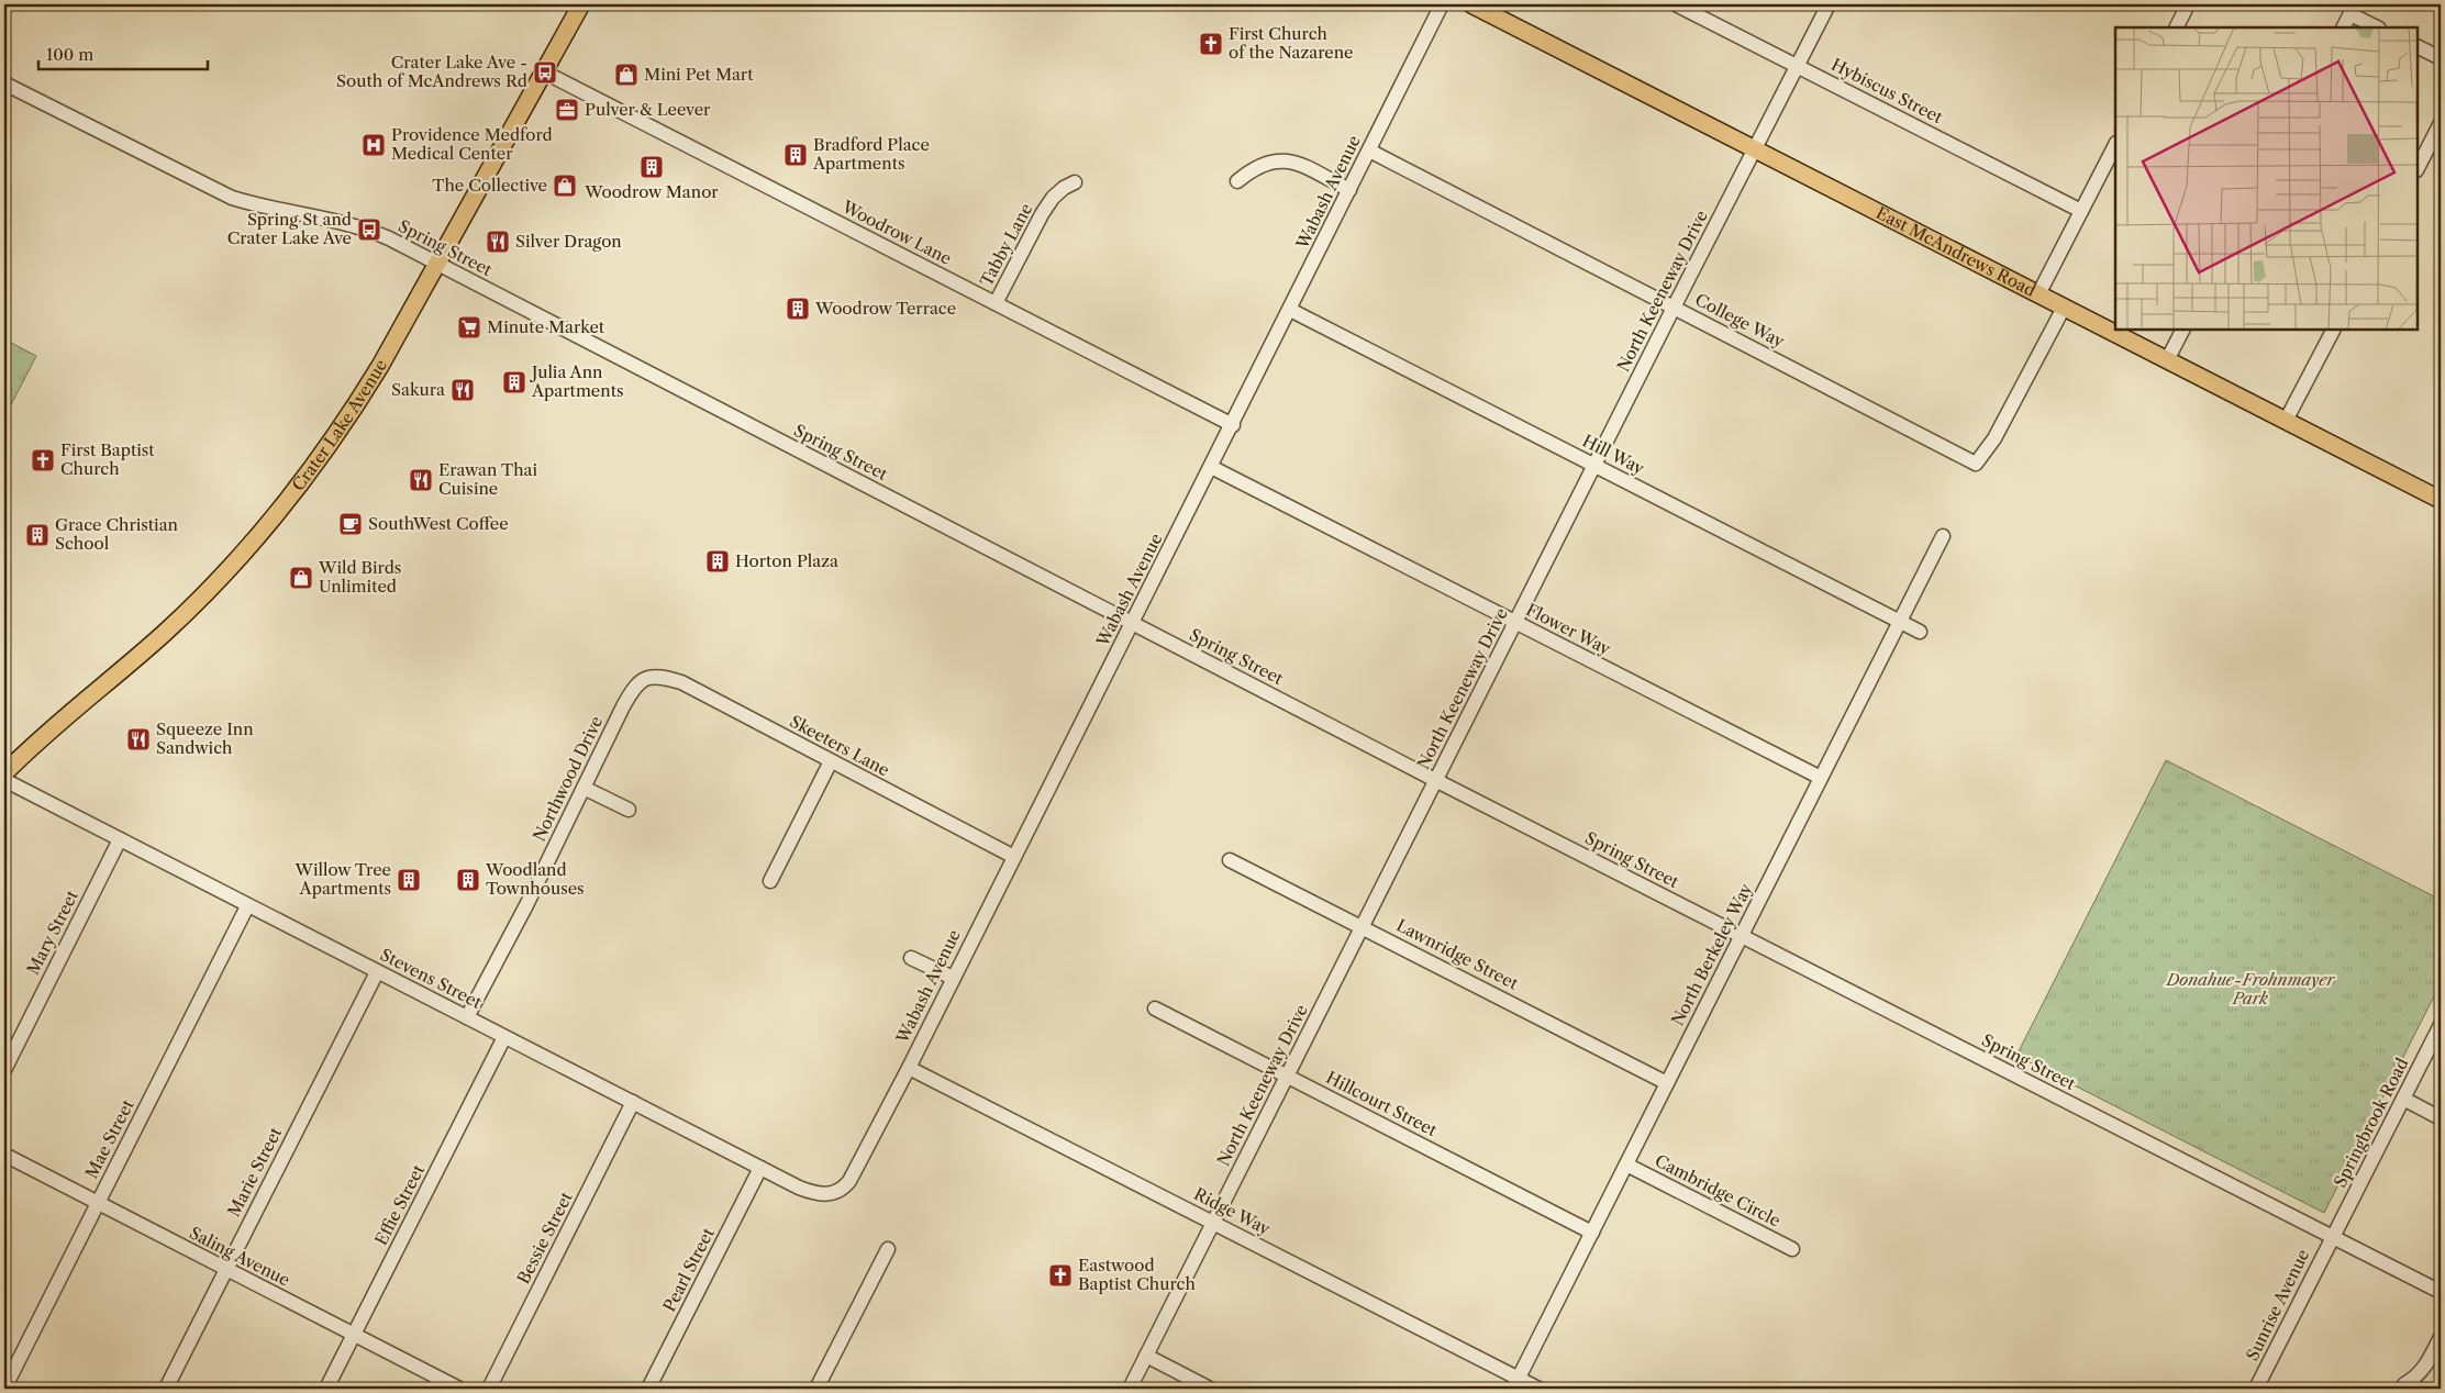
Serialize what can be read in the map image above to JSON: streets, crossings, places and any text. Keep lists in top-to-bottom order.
{
  "streets": {
    "main road": ["East McAndrews Road", "Crater Lake Avenue"],
    "street": [
      "Hybiscus Street",
      "Wabash Avenue",
      "Woodrow Lane",
      "Tabby Lane",
      "Spring Street",
      "North Keeneway Drive",
      "College Way",
      "Hill Way",
      "Flower Way",
      "Skeeters Lane",
      "Northwood Drive",
      "Mary Street",
      "Lawnridge Street",
      "North Berkeley Way",
      "Stevens Street",
      "Hillcourt Street",
      "Springbrook Road",
      "Mae Street",
      "Marie Street",
      "Cambridge Circle",
      "Effie Street",
      "Ridge Way",
      "Bessie Street",
      "Saling Avenue",
      "Pearl Street",
      "Sunrise Avenue"
    ]
  },
  "crossings": [
    ["Hybiscus Street", "North Keeneway Drive"],
    ["Wabash Avenue", "Woodrow Lane"],
    ["Wabash Avenue", "Spring Street"],
    ["Wabash Avenue", "College Way"],
    ["Wabash Avenue", "Hill Way"],
    ["Wabash Avenue", "Flower Way"],
    ["Wabash Avenue", "Skeeters Lane"],
    ["Wabash Avenue", "Stevens Street"],
    ["Wabash Avenue", "Ridge Way"],
    ["Woodrow Lane", "Tabby Lane"],
    ["Woodrow Lane", "Crater Lake Avenue"],
    ["Spring Street", "North Keeneway Drive"],
    ["Spring Street", "Crater Lake Avenue"],
    ["Spring Street", "North Berkeley Way"],
    ["Spring Street", "Springbrook Road"],
    ["Spring Street", "Sunrise Avenue"],
    ["East McAndrews Road", "North Keeneway Drive"],
    ["East McAndrews Road", "College Way"],
    ["North Keeneway Drive", "College Way"],
    ["North Keeneway Drive", "Hill Way"],
    ["North Keeneway Drive", "Flower Way"],
    ["North Keeneway Drive", "Lawnridge Street"],
    ["North Keeneway Drive", "Hillcourt Street"],
    ["North Keeneway Drive", "Ridge Way"],
    ["Hill Way", "North Berkeley Way"],
    ["Flower Way", "North Berkeley Way"],
    ["Skeeters Lane", "Northwood Drive"],
    ["Northwood Drive", "Stevens Street"],
    ["Mary Street", "Stevens Street"],
    ["Lawnridge Street", "North Berkeley Way"],
    ["North Berkeley Way", "Hillcourt Street"],
    ["North Berkeley Way", "Cambridge Circle"],
    ["North Berkeley Way", "Ridge Way"],
    ["Stevens Street", "Mae Street"],
    ["Stevens Street", "Marie Street"],
    ["Stevens Street", "Effie Street"],
    ["Stevens Street", "Bessie Street"],
    ["Stevens Street", "Pearl Street"],
    ["Springbrook Road", "Sunrise Avenue"],
    ["Mae Street", "Saling Avenue"],
    ["Marie Street", "Saling Avenue"],
    ["Effie Street", "Saling Avenue"]
  ],
  "parks": ["Donahue-Frohnmayer Park"],
  "places": {
    "church": ["First Church of the Nazarene", "First Baptist Church", "Eastwood Baptist Church"],
    "bus stop": ["Crater Lake Ave - South of McAndrews Rd", "Spring St and Crater Lake Ave"],
    "shop": ["Mini Pet Mart", "The Collective", "Wild Birds Unlimited"],
    "office": ["Pulver & Leever"],
    "hospital": ["Providence Medford Medical Center"],
    "building": [
      "Bradford Place Apartments",
      "Woodrow Manor",
      "Woodrow Terrace",
      "Julia Ann Apartments",
      "Grace Christian School",
      "Horton Plaza",
      "Willow Tree Apartments",
      "Woodland Townhouses"
    ],
    "restaurant": [
      "Silver Dragon",
      "Sakura",
      "Erawan Thai Cuisine",
      "Squeeze Inn Sandwich"
    ],
    "supermarket": ["Minute Market"],
    "cafe": ["SouthWest Coffee"]
  },
  "scale_bar": "100 m"
}
